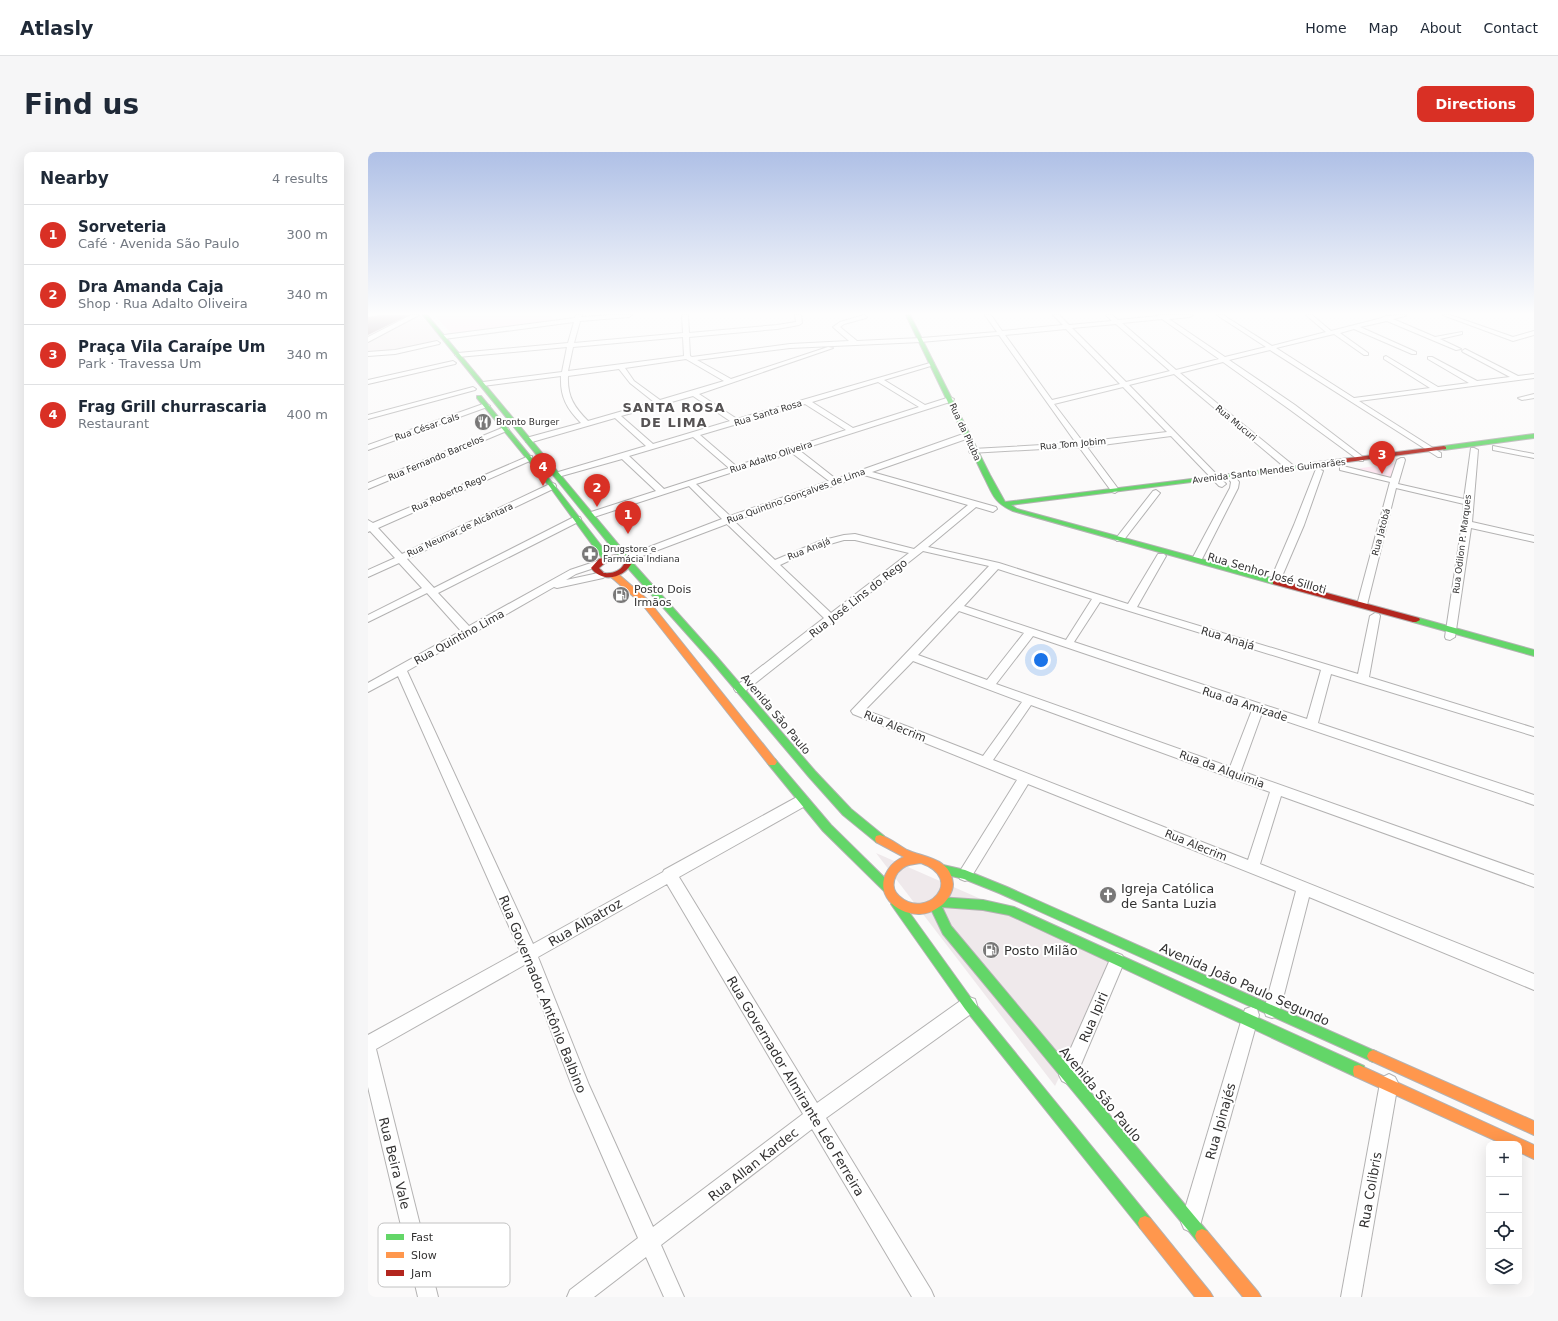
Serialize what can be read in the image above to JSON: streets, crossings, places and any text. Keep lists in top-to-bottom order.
{
  "streets": {
    "street": [
      "Rua Santa Rosa",
      "Rua Mucuri",
      "Rua César Cals",
      "Rua da Pituba",
      "Rua Tom Jobim",
      "Rua Adalto Oliveira",
      "Rua Fernando Barcelos",
      "Avenida Santo Mendes Guimarães",
      "Rua Roberto Rego",
      "Rua Quintino Gonçalves de Lima",
      "Rua Neumar de Alcântara",
      "Rua Jatobá",
      "Rua Odilon P. Marques",
      "Rua Anajá",
      "Rua Senhor José Silloti",
      "Rua José Lins do Rego",
      "Rua Quintino Lima",
      "Rua da Amizade",
      "Avenida São Paulo",
      "Rua Alecrim",
      "Rua da Alquimia",
      "Rua Albatroz",
      "Avenida João Paulo Segundo",
      "Rua Governador Antônio Balbino",
      "Rua Ipiri",
      "Rua Governador Almirante Léo Ferreira",
      "Rua Ipinajés",
      "Rua Beira Vale",
      "Rua Allan Kardec",
      "Rua Colibris"
    ]
  },
  "crossings": [
    ["Rua Santa Rosa", "Avenida São Paulo"],
    ["Rua Mucuri", "Avenida Santo Mendes Guimarães"],
    ["Rua César Cals", "Avenida São Paulo"],
    ["Rua da Pituba", "Rua Tom Jobim"],
    ["Rua da Pituba", "Rua Adalto Oliveira"],
    ["Rua da Pituba", "Avenida Santo Mendes Guimarães"],
    ["Rua da Pituba", "Rua Quintino Gonçalves de Lima"],
    ["Rua da Pituba", "Rua Senhor José Silloti"],
    ["Rua Adalto Oliveira", "Avenida São Paulo"],
    ["Rua Fernando Barcelos", "Avenida São Paulo"],
    ["Avenida Santo Mendes Guimarães", "Rua Jatobá"],
    ["Avenida Santo Mendes Guimarães", "Rua Odilon P. Marques"],
    ["Avenida Santo Mendes Guimarães", "Rua Senhor José Silloti"],
    ["Rua Roberto Rego", "Avenida São Paulo"],
    ["Rua Quintino Gonçalves de Lima", "Avenida São Paulo"],
    ["Rua Neumar de Alcântara", "Avenida São Paulo"],
    ["Rua Jatobá", "Rua Senhor José Silloti"],
    ["Rua Odilon P. Marques", "Rua Senhor José Silloti"],
    ["Rua Anajá", "Rua José Lins do Rego"],
    ["Rua José Lins do Rego", "Avenida São Paulo"],
    ["Rua Quintino Lima", "Rua Governador Antônio Balbino"],
    ["Avenida São Paulo", "Avenida João Paulo Segundo"],
    ["Avenida São Paulo", "Rua Ipiri"],
    ["Avenida São Paulo", "Rua Ipinajés"],
    ["Rua Alecrim", "Rua da Alquimia"],
    ["Rua Albatroz", "Rua Governador Antônio Balbino"],
    ["Rua Albatroz", "Rua Governador Almirante Léo Ferreira"],
    ["Avenida João Paulo Segundo", "Rua Ipinajés"],
    ["Rua Governador Antônio Balbino", "Rua Allan Kardec"],
    ["Rua Governador Almirante Léo Ferreira", "Rua Allan Kardec"]
  ],
  "districts": ["SANTA ROSA DE LIMA"],
  "places": {
    "restaurant": ["Bronto Burger"],
    "pharmacy": ["Drugstore e Farmácia Indiana"],
    "fuel station": ["Posto Dois Irmãos", "Posto Milão"],
    "church": ["Igreja Católica de Santa Luzia"]
  },
  "legend": ["Fast", "Slow", "Jam"],
  "page": {
    "header": "Atlasly",
    "nav": [
      "Home",
      "Map",
      "About",
      "Contact"
    ],
    "buttons": "Directions",
    "title": "Find us",
    "heading": ["Nearby", "4 results"],
    "list": [
      {
        "mark": "1",
        "name": "Sorveteria",
        "note": "Café · Avenida São Paulo",
        "value": "300 m"
      },
      {
        "mark": "2",
        "name": "Dra Amanda Caja",
        "note": "Shop · Rua Adalto Oliveira",
        "value": "340 m"
      },
      {
        "mark": "3",
        "name": "Praça Vila Caraípe Um",
        "note": "Park · Travessa Um",
        "value": "340 m"
      },
      {
        "mark": "4",
        "name": "Frag Grill churrascaria",
        "note": "Restaurant",
        "value": "400 m"
      }
    ],
    "pins": [
      "3",
      "4",
      "2",
      "1"
    ],
    "map_buttons": ["+", "−"]
  }
}
